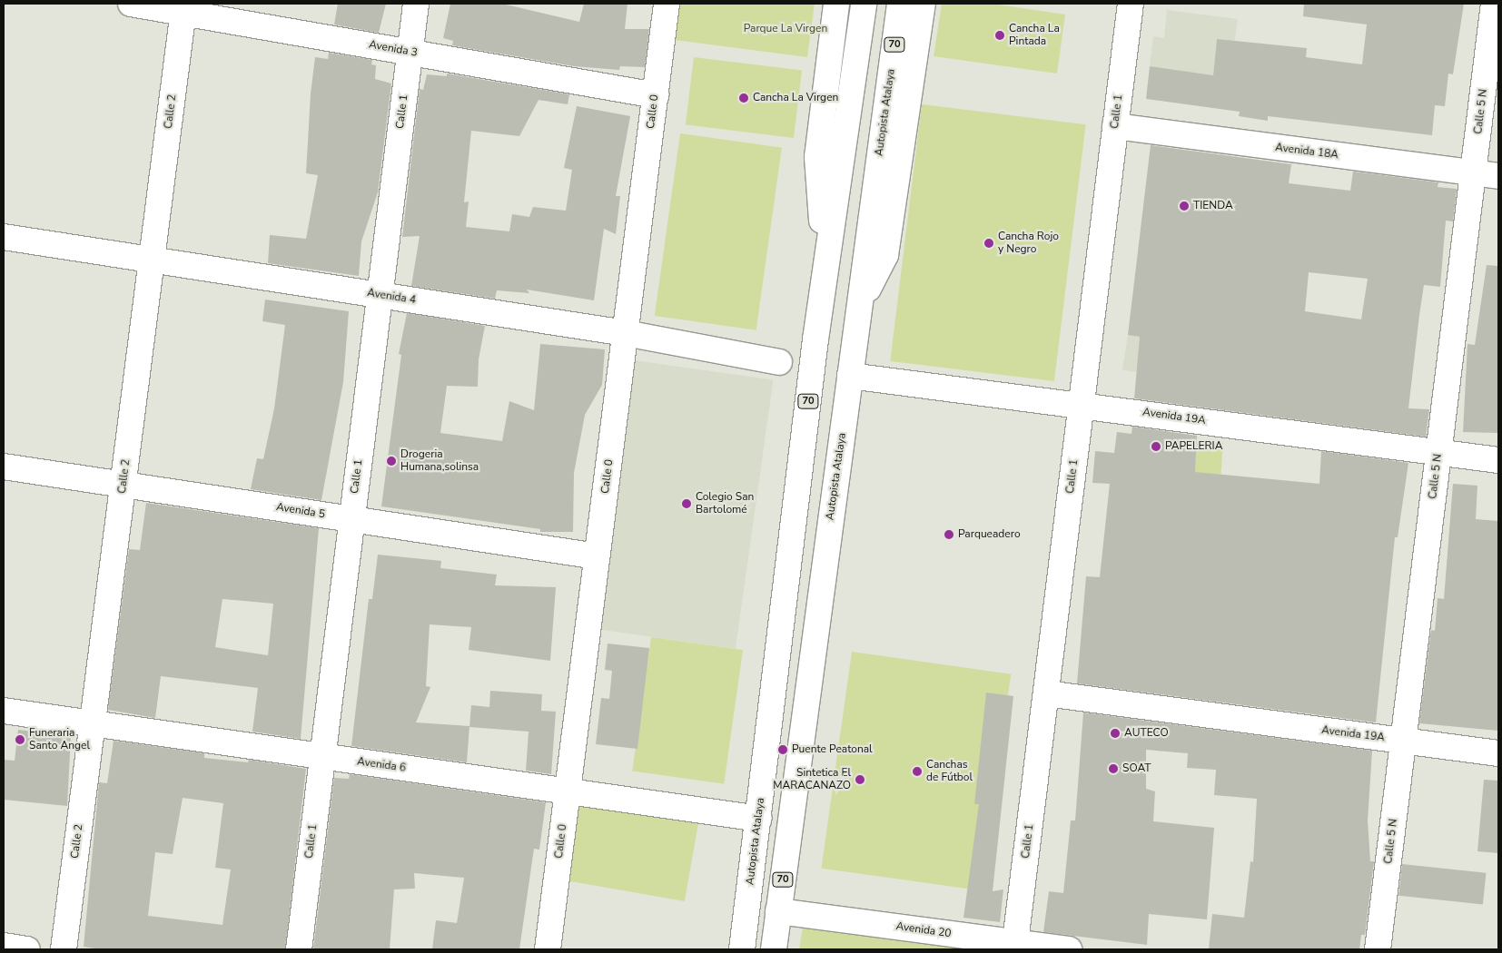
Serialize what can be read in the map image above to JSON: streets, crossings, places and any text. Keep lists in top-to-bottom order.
{
  "streets": {
    "street": [
      "70",
      "Avenida 3",
      "Calle 2",
      "Calle 1",
      "Calle 0",
      "Calle 5 N",
      "Autopista Atalaya",
      "Avenida 18A",
      "Avenida 4",
      "Avenida 19A",
      "Avenida 5",
      "Avenida 6",
      "Avenida 20"
    ]
  },
  "crossings": [
    ["Avenida 3", "Calle 2"],
    ["Avenida 3", "Calle 1"],
    ["Avenida 3", "Calle 0"],
    ["Calle 2", "Avenida 4"],
    ["Calle 2", "Avenida 5"],
    ["Calle 2", "Avenida 6"],
    ["Calle 1", "Avenida 18A"],
    ["Calle 1", "Avenida 4"],
    ["Calle 1", "Avenida 19A"],
    ["Calle 1", "Avenida 5"],
    ["Calle 1", "Avenida 6"],
    ["Calle 1", "Avenida 20"],
    ["Calle 0", "Avenida 4"],
    ["Calle 0", "Avenida 5"],
    ["Calle 0", "Avenida 6"],
    ["Calle 5 N", "Avenida 18A"],
    ["Calle 5 N", "Avenida 19A"],
    ["Autopista Atalaya", "Avenida 19A"],
    ["Autopista Atalaya", "Avenida 6"],
    ["Autopista Atalaya", "Avenida 20"]
  ],
  "parks": ["Parque La Virgen"],
  "places": [
    "Cancha La Pintada",
    "Cancha La Virgen",
    "TIENDA",
    "Cancha Rojo y Negro",
    "PAPELERIA",
    "Drogeria Humana,solinsa",
    "Colegio San Bartolomé",
    "Parqueadero",
    "AUTECO",
    "Funeraria Santo Angel",
    "Puente Peatonal",
    "SOAT",
    "Canchas de Fútbol",
    "Sintetica El MARACANAZO"
  ]
}
